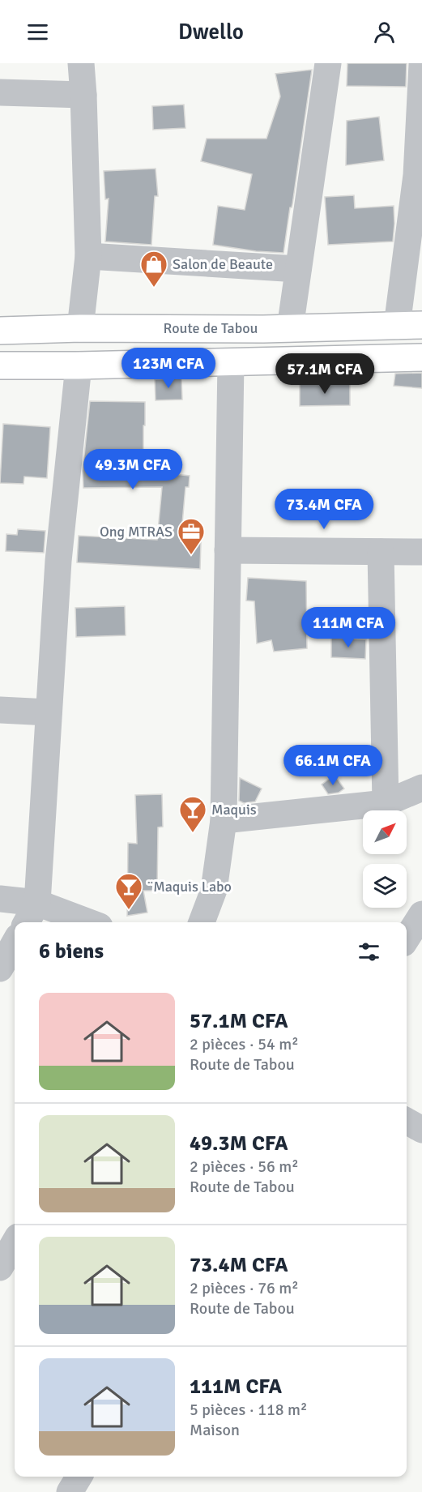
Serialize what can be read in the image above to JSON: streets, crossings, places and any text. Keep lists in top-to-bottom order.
{
  "streets": {
    "main road": ["Route de Tabou"]
  },
  "places": {
    "shop": ["Salon de Beaute"],
    "office": ["Ong MTRAS"],
    "bar": ["Maquis", "¨Maquis Labo"]
  },
  "north": "top right",
  "page": {
    "header": "Dwello",
    "price": [
      "123M CFA",
      "57.1M CFA",
      "49.3M CFA",
      "73.4M CFA",
      "111M CFA",
      "66.1M CFA"
    ],
    "heading": "6 biens",
    "list": [
      {
        "name": "57.1M CFA",
        "note": "2 pièces · 54 m² · Route de Tabou"
      },
      {
        "name": "49.3M CFA",
        "note": "2 pièces · 56 m² · Route de Tabou"
      },
      {
        "name": "73.4M CFA",
        "note": "2 pièces · 76 m² · Route de Tabou"
      },
      {
        "name": "111M CFA",
        "note": "5 pièces · 118 m² · Maison"
      }
    ]
  }
}
